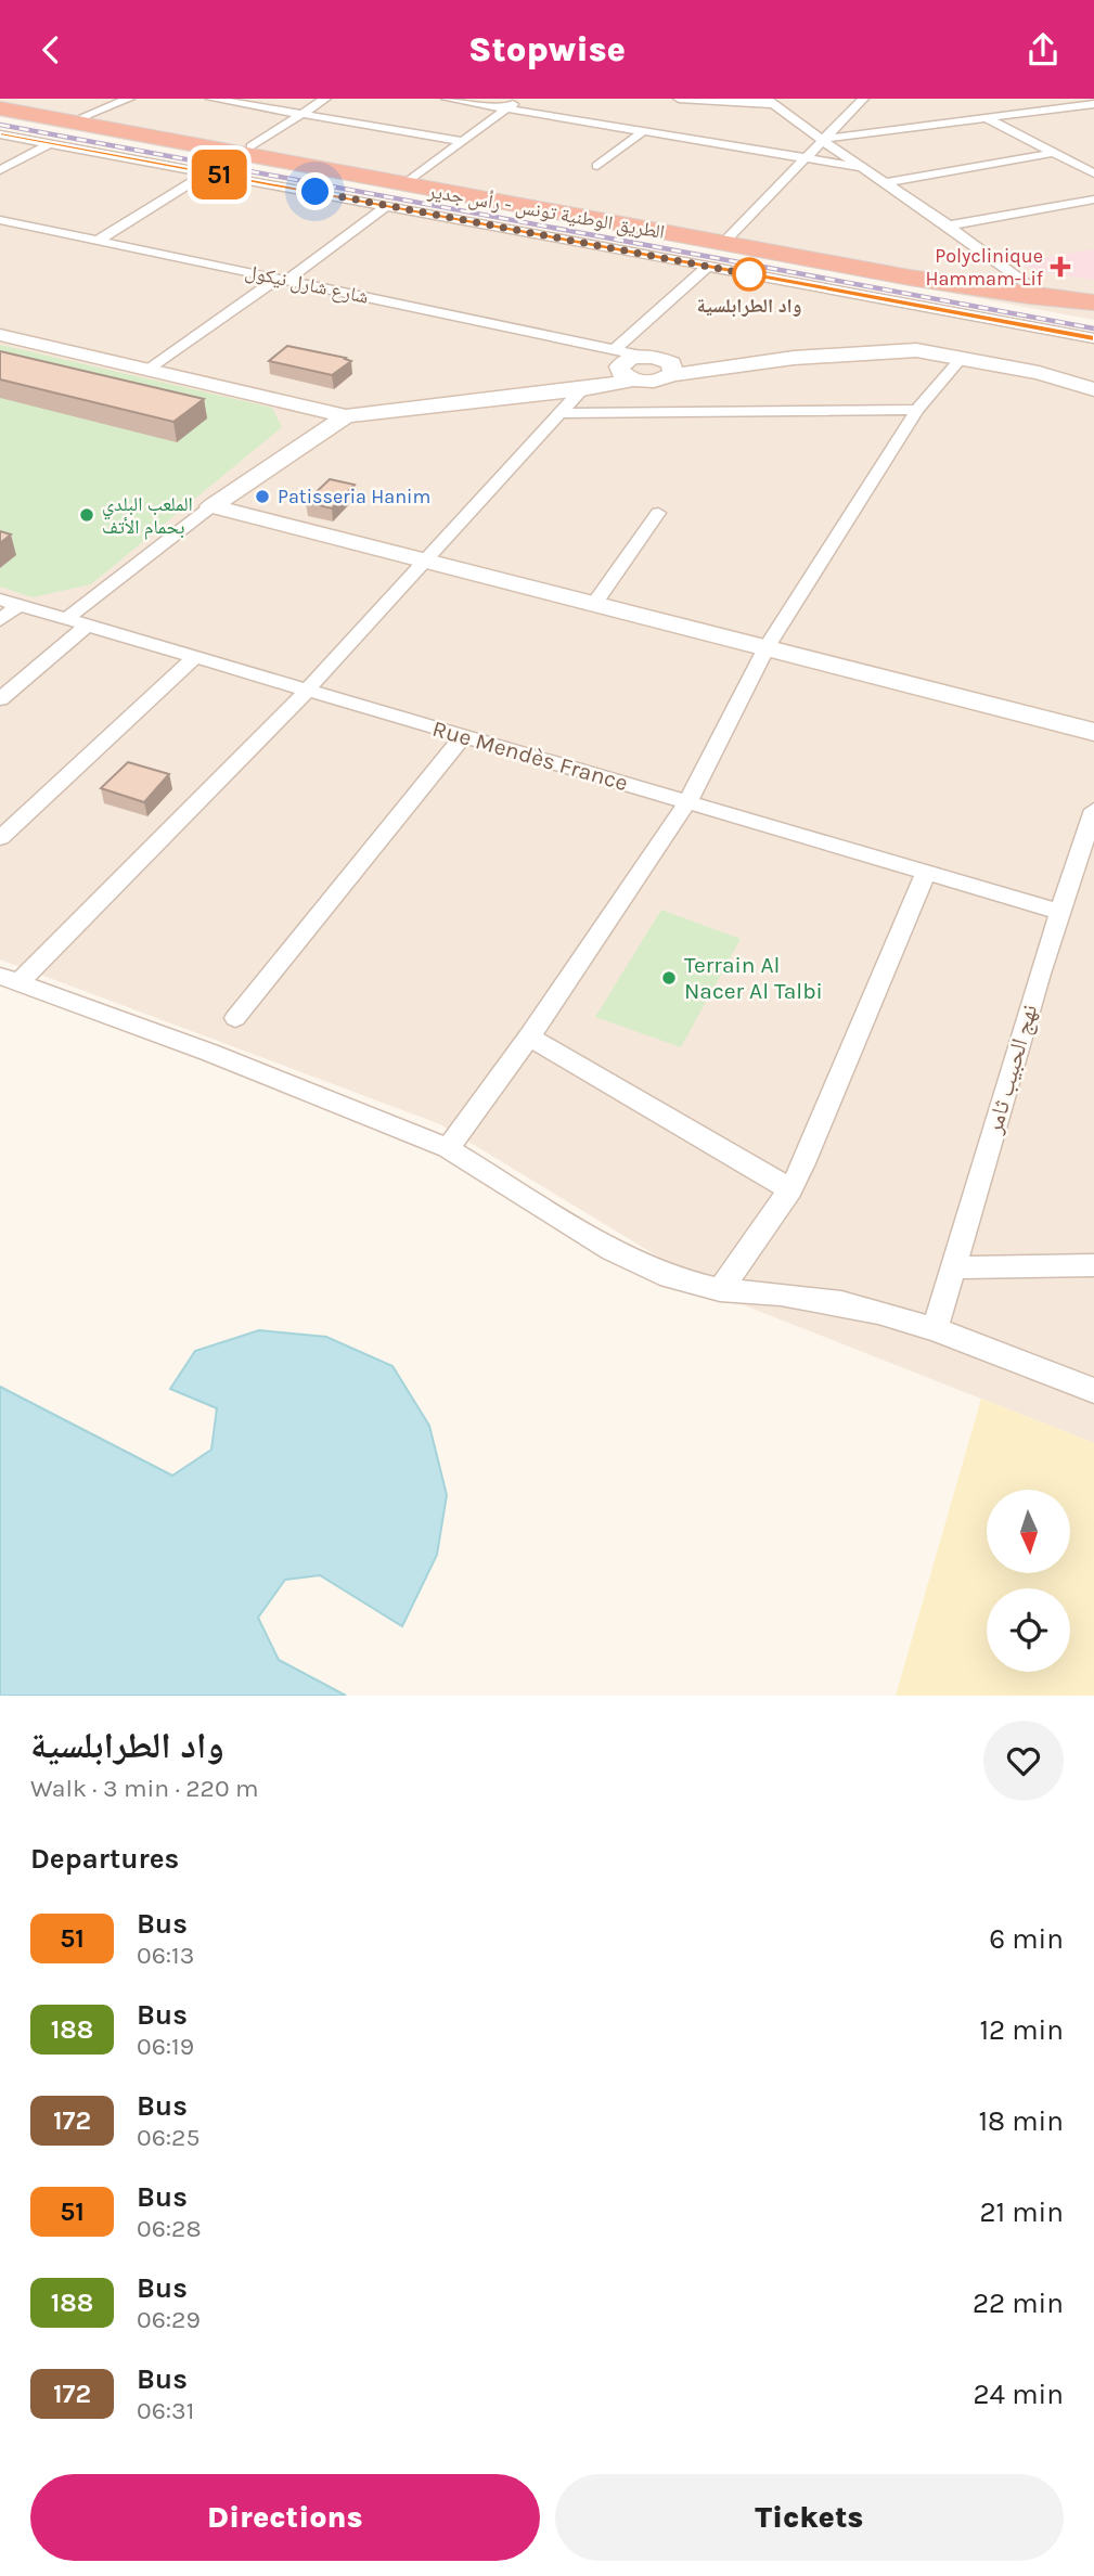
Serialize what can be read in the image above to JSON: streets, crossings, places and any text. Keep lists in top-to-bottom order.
{
  "streets": {
    "highway": ["الطريق الوطنية تونس - رأس جدير"],
    "street": ["شارع شارل نيكول", "Rue Mendès France", "نهج الحبيب ثامر"]
  },
  "crossings": [
    ["Rue Mendès France", "نهج الحبيب ثامر"]
  ],
  "places": {
    "health": ["Polyclinique Hammam-Lif"],
    "other": [
      "واد الطرابلسية",
      "Patisseria Hanim",
      "الملعب البلدي بحمام الأتف",
      "Terrain Al Nacer Al Talbi"
    ]
  },
  "lines": ["bus line 51"],
  "north": "bottom",
  "page": {
    "header": "Stopwise",
    "on_map": "51",
    "heading": [
      ["واد الطرابلسية", "Walk · 3 min · 220 m"],
      "Departures"
    ],
    "list": [
      {
        "mark": "51",
        "name": "Bus",
        "note": "06:13",
        "value": "6 min"
      },
      {
        "mark": "188",
        "name": "Bus",
        "note": "06:19",
        "value": "12 min"
      },
      {
        "mark": "172",
        "name": "Bus",
        "note": "06:25",
        "value": "18 min"
      },
      {
        "mark": "51",
        "name": "Bus",
        "note": "06:28",
        "value": "21 min"
      },
      {
        "mark": "188",
        "name": "Bus",
        "note": "06:29",
        "value": "22 min"
      },
      {
        "mark": "172",
        "name": "Bus",
        "note": "06:31",
        "value": "24 min"
      }
    ],
    "buttons": ["Directions", "Tickets"]
  }
}
